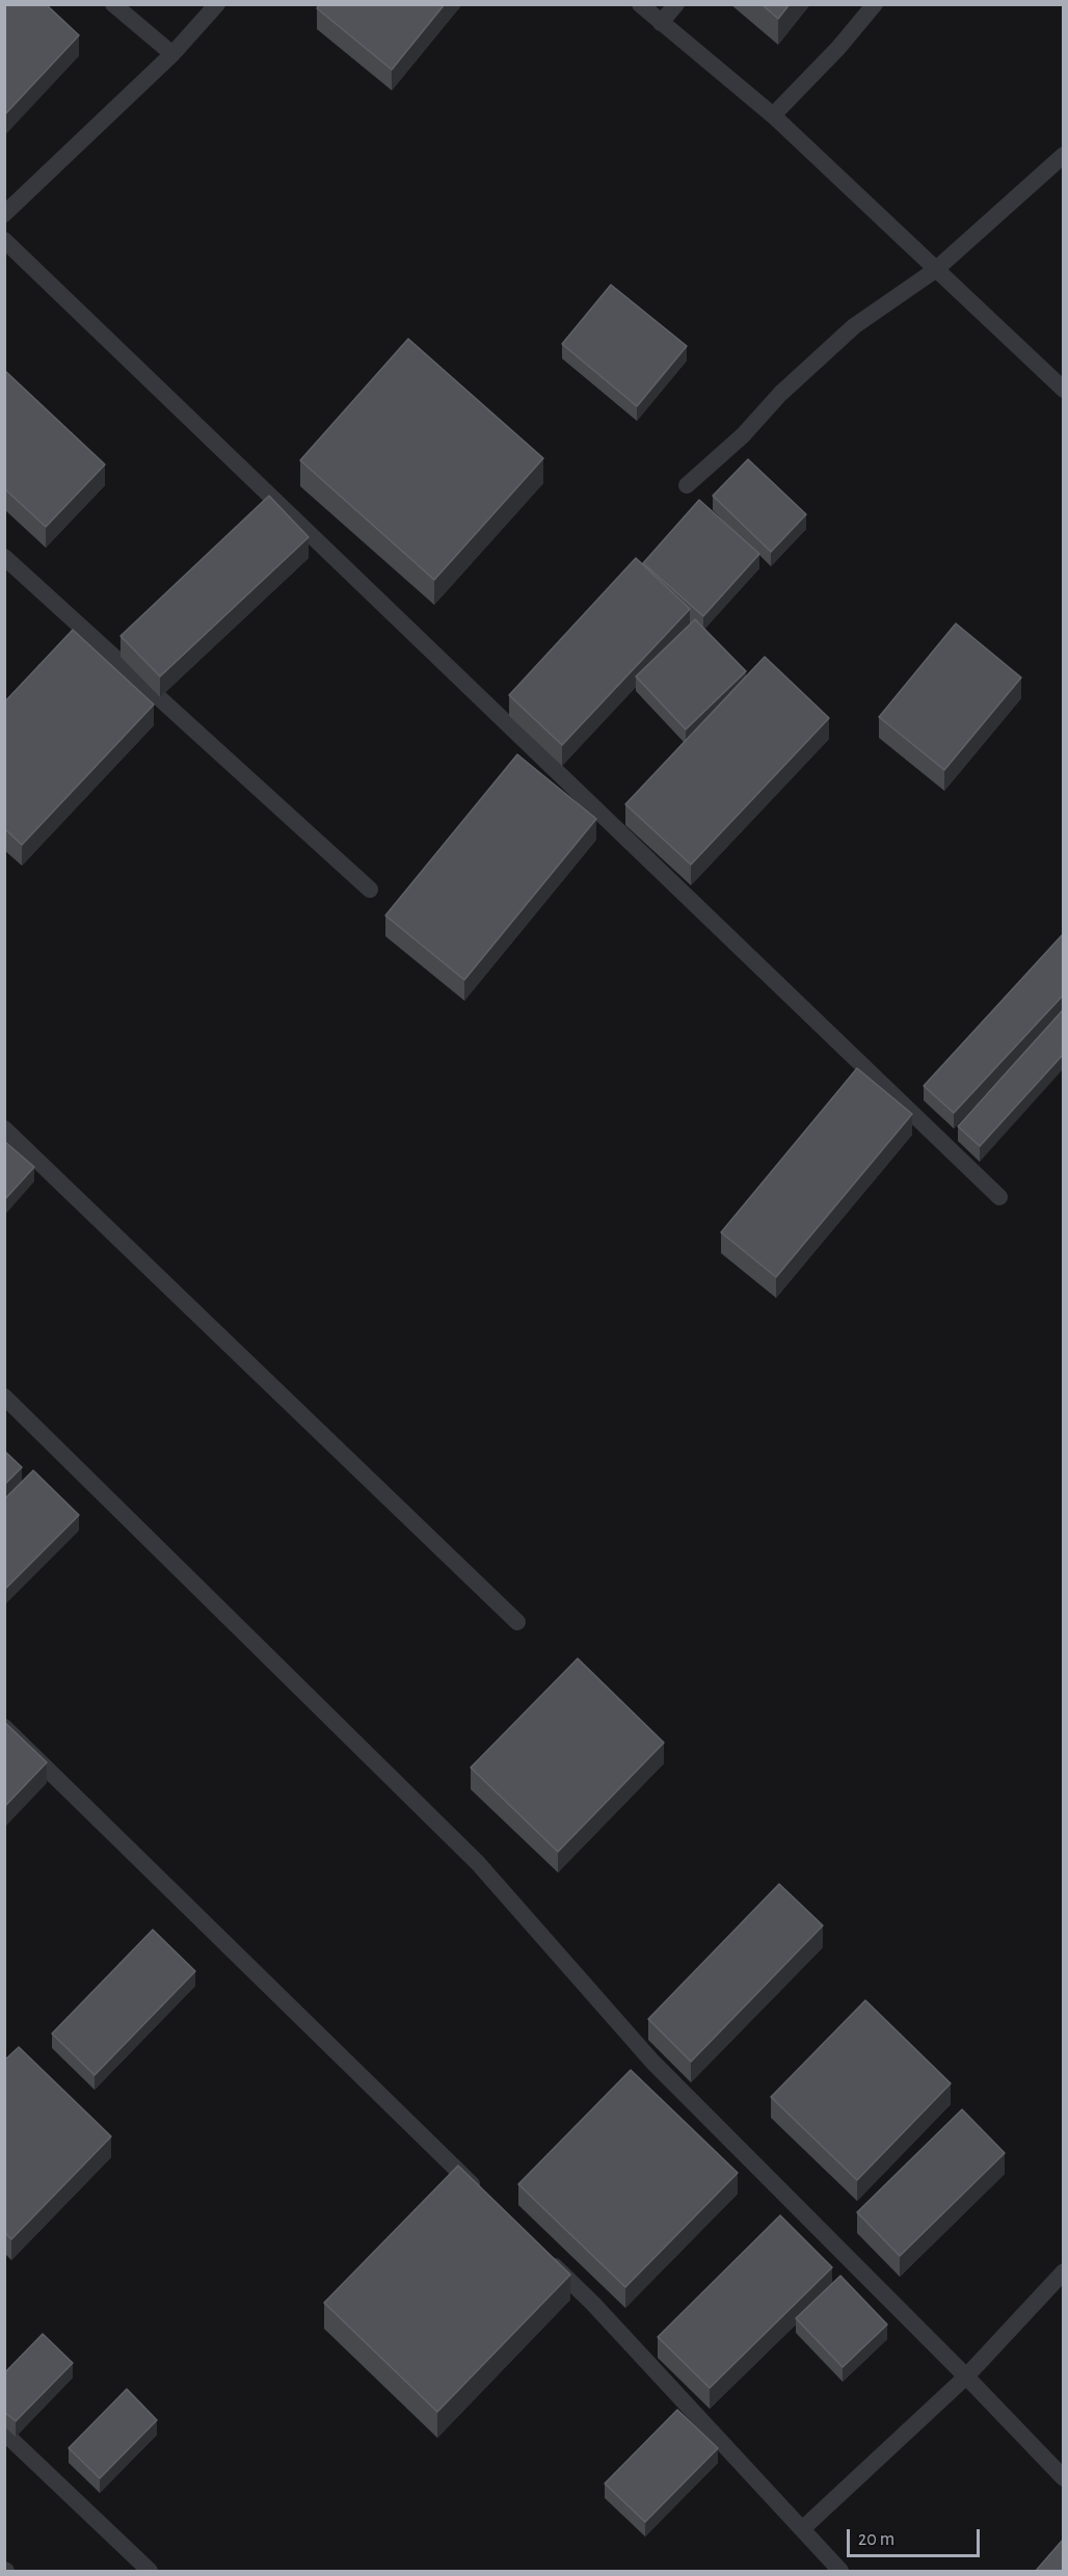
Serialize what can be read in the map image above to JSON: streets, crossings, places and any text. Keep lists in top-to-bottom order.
{
  "scale_bar": "20 m"
}
